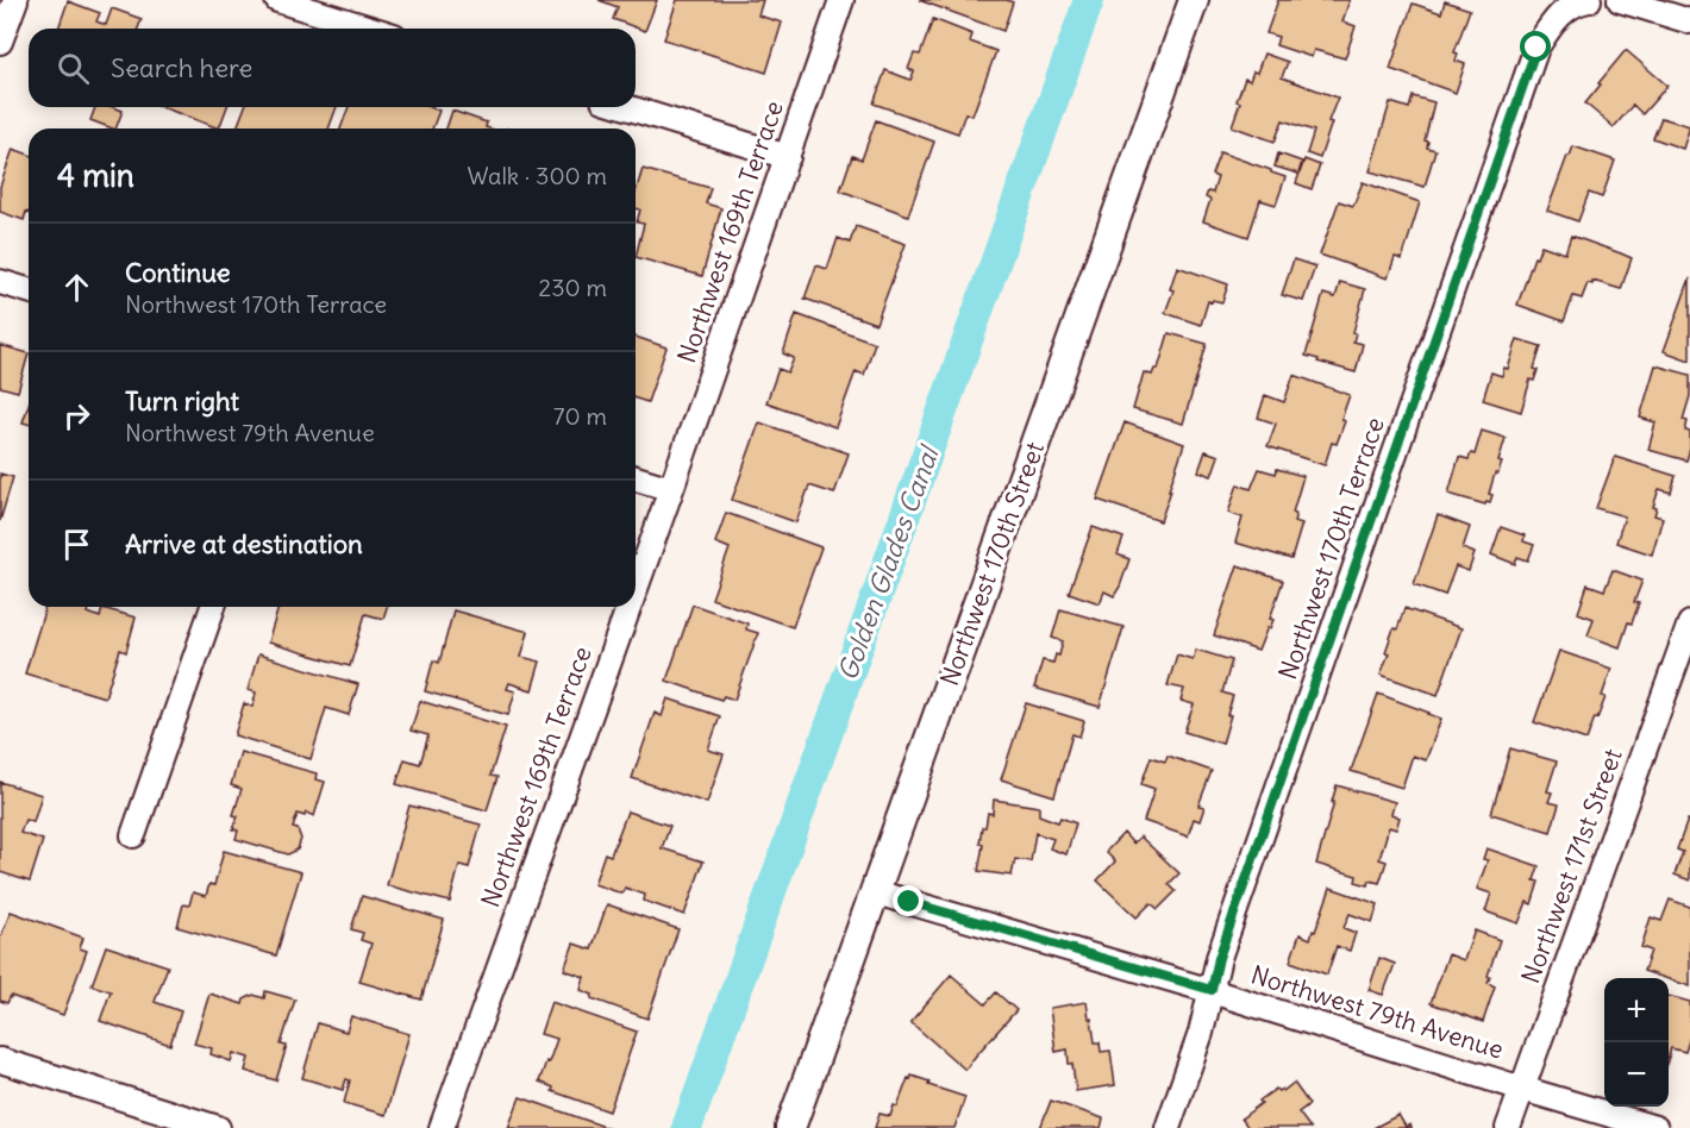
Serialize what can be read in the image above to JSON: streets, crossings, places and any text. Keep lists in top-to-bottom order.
{
  "streets": {
    "street": [
      "Northwest 169th Terrace",
      "Northwest 170th Terrace",
      "Northwest 170th Street",
      "Northwest 171st Street",
      "Northwest 79th Avenue"
    ]
  },
  "crossings": [
    ["Northwest 170th Terrace", "Northwest 79th Avenue"],
    ["Northwest 170th Street", "Northwest 79th Avenue"],
    ["Northwest 171st Street", "Northwest 79th Avenue"]
  ],
  "water": ["Golden Glades Canal"],
  "page": {
    "search": "Search here",
    "heading": ["4 min", "Walk · 300 m"],
    "list": [
      ["Continue", "Northwest 170th Terrace", "230 m"],
      ["Turn right", "Northwest 79th Avenue", "70 m"],
      "Arrive at destination"
    ],
    "map_buttons": ["+", "−"]
  }
}
